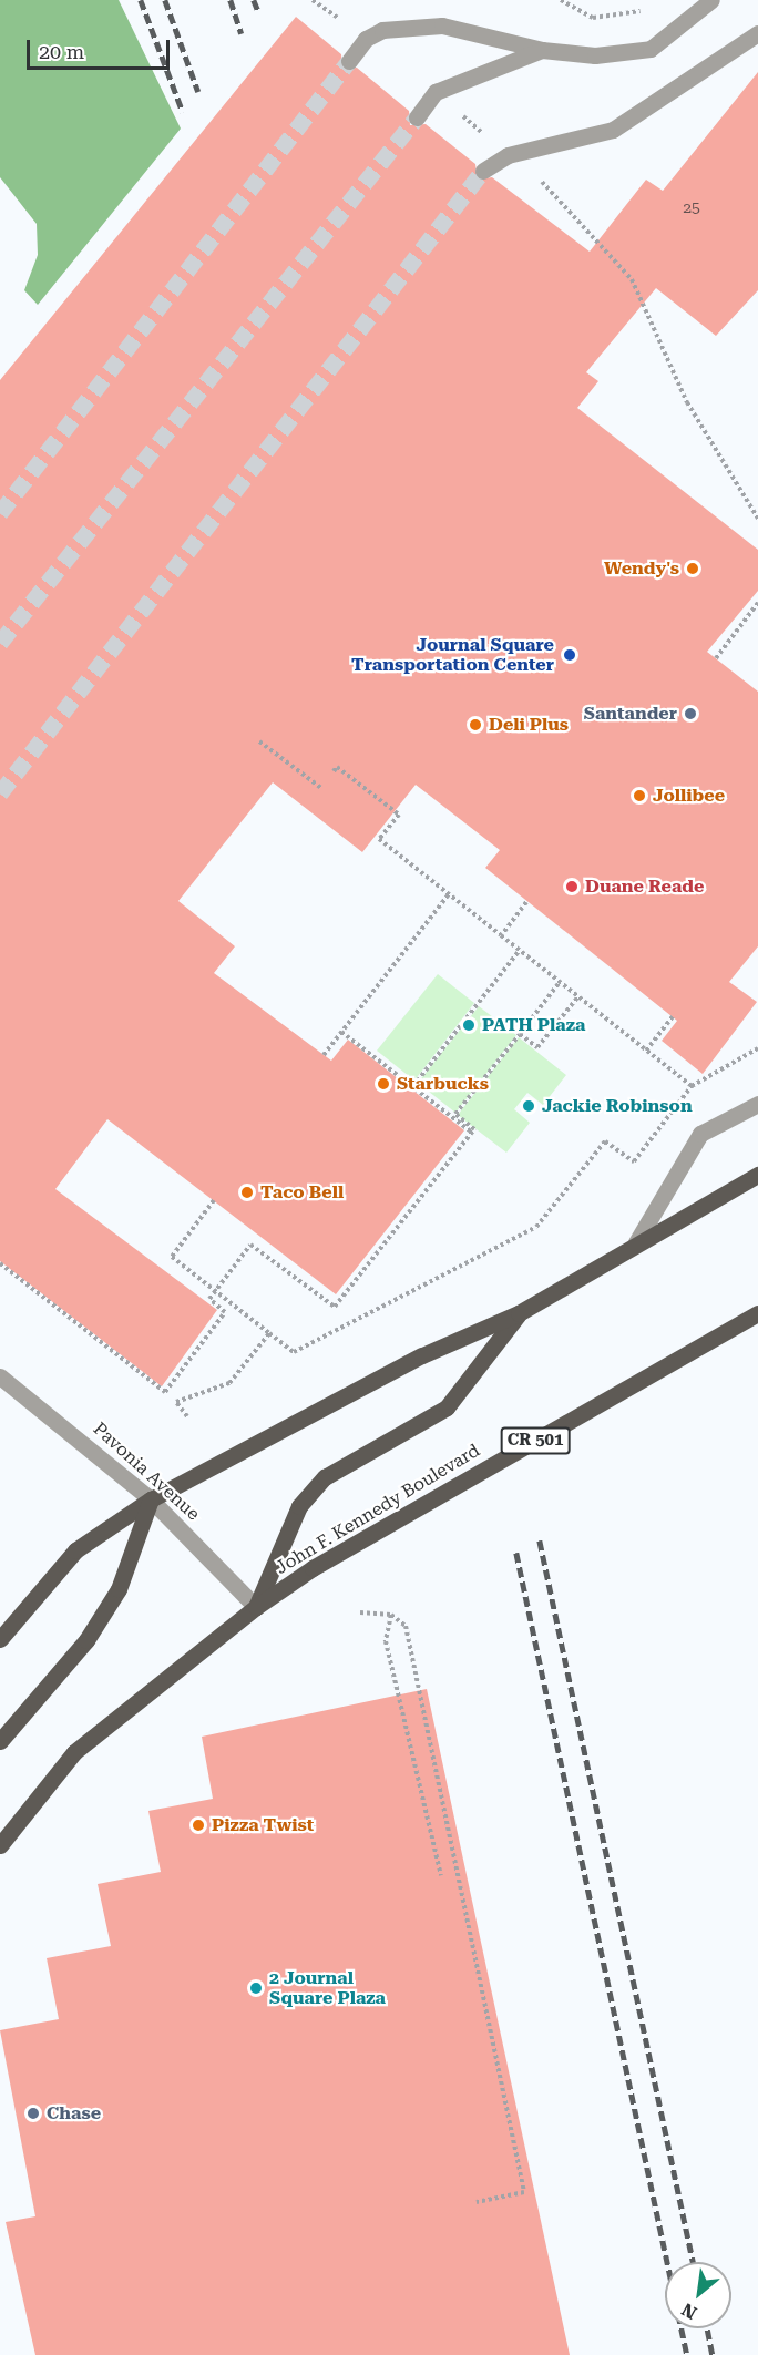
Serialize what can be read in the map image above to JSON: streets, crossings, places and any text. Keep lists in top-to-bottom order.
{
  "streets": {
    "main road": ["CR 501", "John F. Kennedy Boulevard"],
    "street": ["Pavonia Avenue"]
  },
  "crossings": [
    ["Pavonia Avenue", "John F. Kennedy Boulevard"]
  ],
  "places": [
    "Wendy's",
    "Journal Square Transportation Center",
    "Santander",
    "Deli Plus",
    "Jollibee",
    "Duane Reade",
    "PATH Plaza",
    "Starbucks",
    "Jackie Robinson",
    "Taco Bell",
    "Pizza Twist",
    "2 Journal Square Plaza",
    "Chase"
  ],
  "house_numbers": ["25"],
  "scale_bar": "20 m",
  "north": "bottom left"
}
